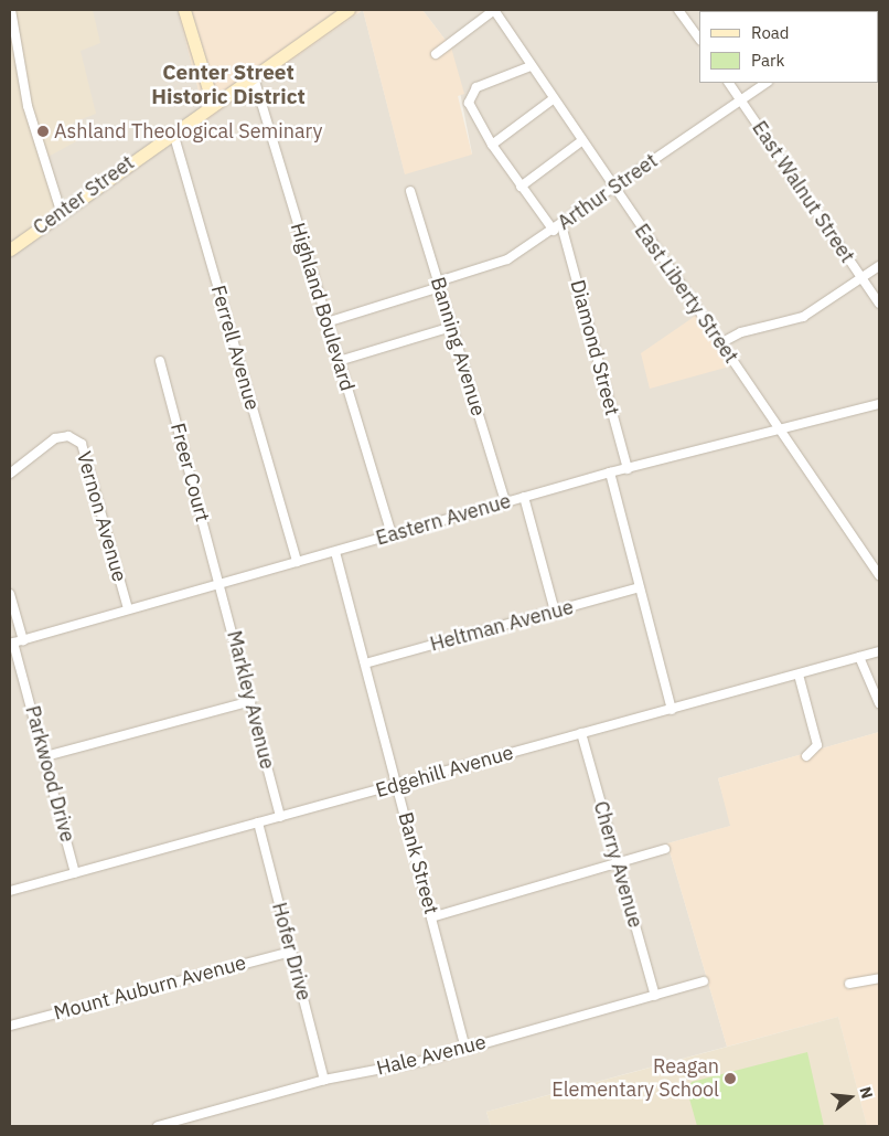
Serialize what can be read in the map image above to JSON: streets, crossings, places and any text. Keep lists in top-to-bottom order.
{
  "streets": {
    "main road": ["Center Street"],
    "street": [
      "Arthur Street",
      "East Walnut Street",
      "East Liberty Street",
      "Highland Boulevard",
      "Banning Avenue",
      "Ferrell Avenue",
      "Diamond Street",
      "Freer Court",
      "Vernon Avenue",
      "Eastern Avenue",
      "Heltman Avenue",
      "Markley Avenue",
      "Edgehill Avenue",
      "Parkwood Drive",
      "Bank Street",
      "Cherry Avenue",
      "Hofer Drive",
      "Mount Auburn Avenue",
      "Hale Avenue"
    ]
  },
  "crossings": [
    ["Arthur Street", "East Walnut Street"],
    ["Arthur Street", "East Liberty Street"],
    ["Arthur Street", "Highland Boulevard"],
    ["Arthur Street", "Banning Avenue"],
    ["Arthur Street", "Diamond Street"],
    ["Center Street", "Highland Boulevard"],
    ["Center Street", "Ferrell Avenue"],
    ["East Liberty Street", "Diamond Street"],
    ["East Liberty Street", "Eastern Avenue"],
    ["Highland Boulevard", "Eastern Avenue"],
    ["Banning Avenue", "Eastern Avenue"],
    ["Ferrell Avenue", "Eastern Avenue"],
    ["Diamond Street", "Eastern Avenue"],
    ["Freer Court", "Eastern Avenue"],
    ["Freer Court", "Markley Avenue"],
    ["Vernon Avenue", "Eastern Avenue"],
    ["Eastern Avenue", "Markley Avenue"],
    ["Eastern Avenue", "Parkwood Drive"],
    ["Eastern Avenue", "Bank Street"],
    ["Heltman Avenue", "Bank Street"],
    ["Markley Avenue", "Edgehill Avenue"],
    ["Edgehill Avenue", "Parkwood Drive"],
    ["Edgehill Avenue", "Bank Street"],
    ["Edgehill Avenue", "Cherry Avenue"],
    ["Edgehill Avenue", "Hofer Drive"],
    ["Bank Street", "Hale Avenue"],
    ["Cherry Avenue", "Hale Avenue"],
    ["Hofer Drive", "Mount Auburn Avenue"],
    ["Hofer Drive", "Hale Avenue"]
  ],
  "districts": ["Center Street Historic District"],
  "places": ["Ashland Theological Seminary", "Reagan Elementary School"],
  "legend": ["Road", "Park"],
  "north": "right"
}
